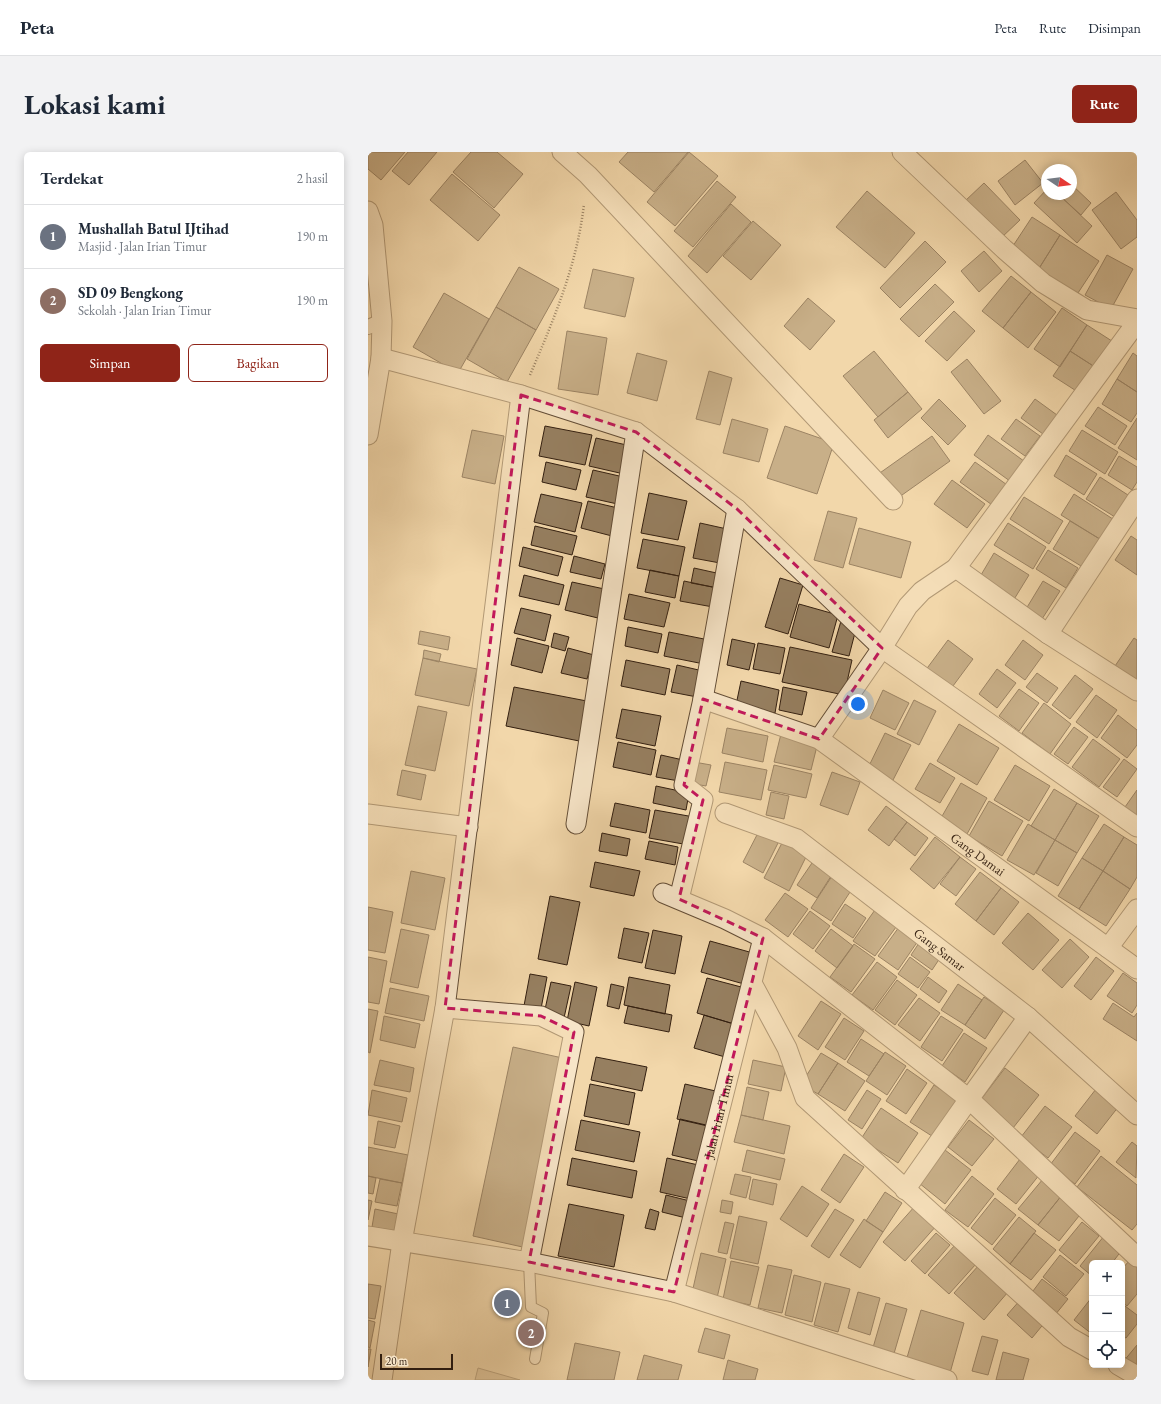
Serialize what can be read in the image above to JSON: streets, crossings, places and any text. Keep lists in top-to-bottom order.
{
  "streets": {
    "street": ["Gang Damai", "Gang Samar", "Jalan Irian Timur"]
  },
  "scale_bar": "20 m",
  "north": "right",
  "page": {
    "header": "Peta",
    "nav": ["Peta", "Rute", "Disimpan"],
    "buttons": [
      "Rute",
      ["Simpan", "Bagikan"]
    ],
    "title": "Lokasi kami",
    "heading": ["Terdekat", "2 hasil"],
    "list": [
      {
        "mark": "1",
        "name": "Mushallah Batul IJtihad",
        "note": "Masjid · Jalan Irian Timur",
        "value": "190 m"
      },
      {
        "mark": "2",
        "name": "SD 09 Bengkong",
        "note": "Sekolah · Jalan Irian Timur",
        "value": "190 m"
      }
    ],
    "map_buttons": ["+", "−"],
    "pins": ["1", "2"],
    "scale": "20 m"
  }
}
